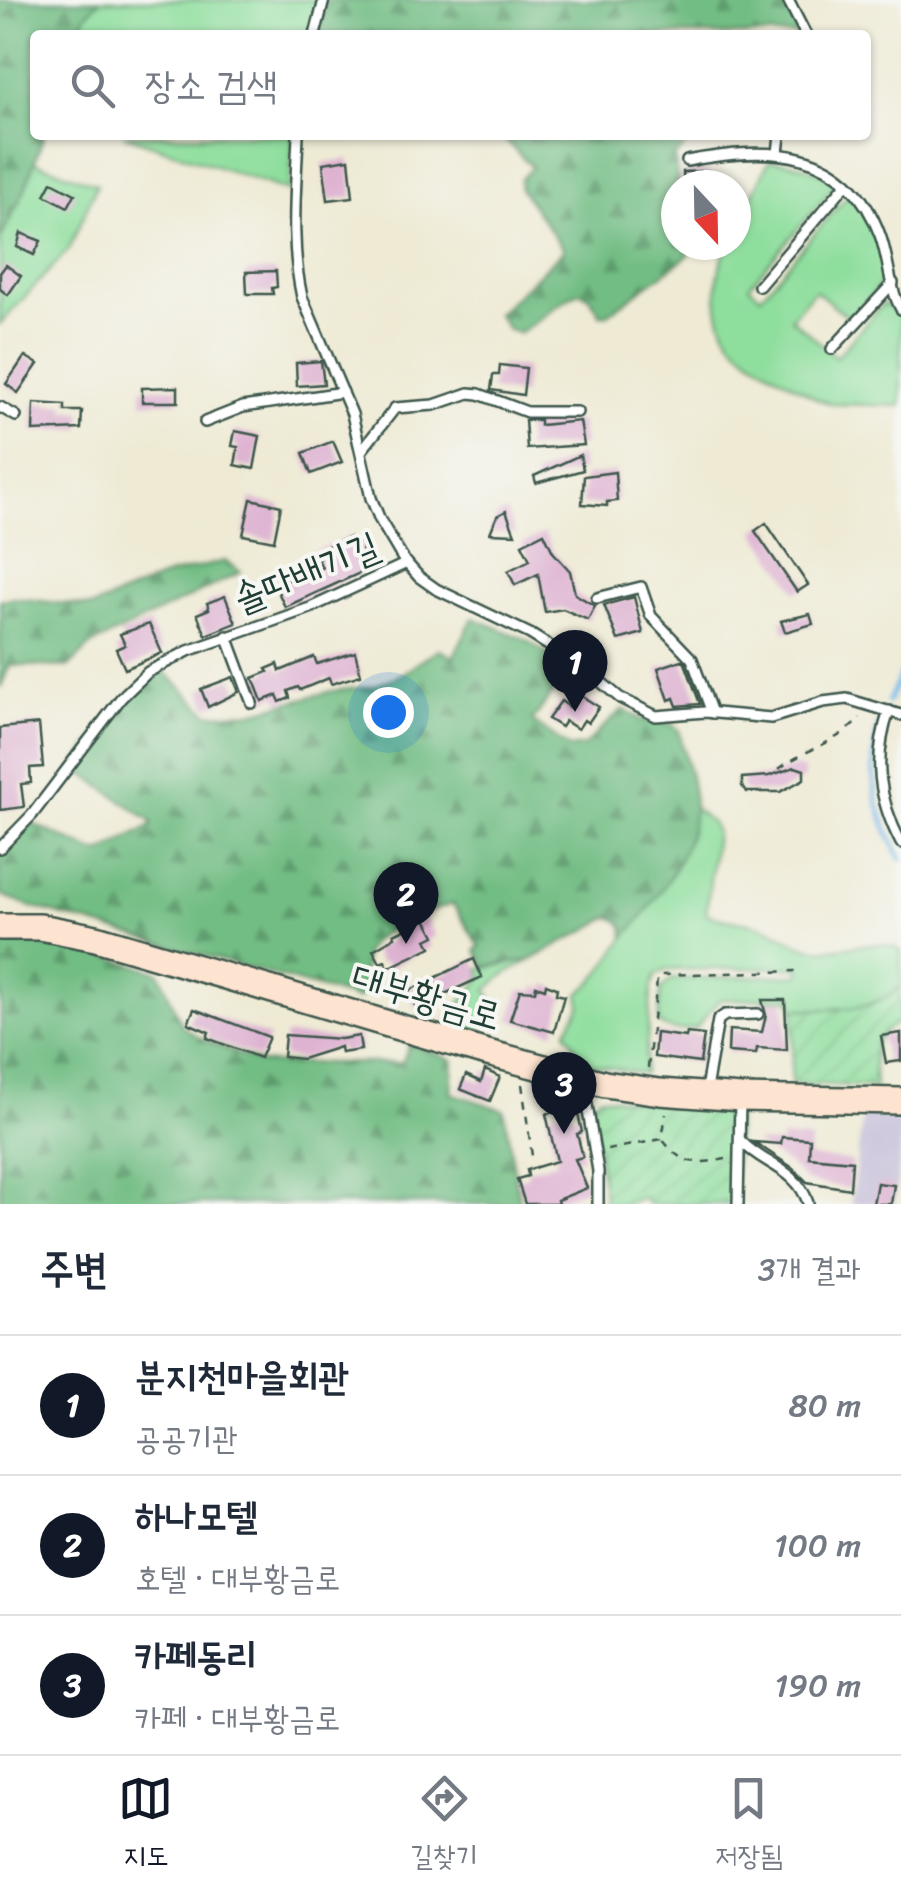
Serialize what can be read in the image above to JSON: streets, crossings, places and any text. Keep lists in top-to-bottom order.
{
  "streets": {
    "main road": ["대부황금로"],
    "lane": ["솔따배기길"]
  },
  "north": "bottom",
  "page": {
    "search": "장소 검색",
    "pins": ["1", "2", "3"],
    "heading": ["주변", "3개 결과"],
    "list": [
      {
        "mark": "1",
        "name": "분지천마을회관",
        "note": "공공기관",
        "value": "80 m"
      },
      {
        "mark": "2",
        "name": "하나모텔",
        "note": "호텔 · 대부황금로",
        "value": "100 m"
      },
      {
        "mark": "3",
        "name": "카페동리",
        "note": "카페 · 대부황금로",
        "value": "190 m"
      }
    ],
    "nav": ["지도", "길찾기", "저장됨"]
  }
}
